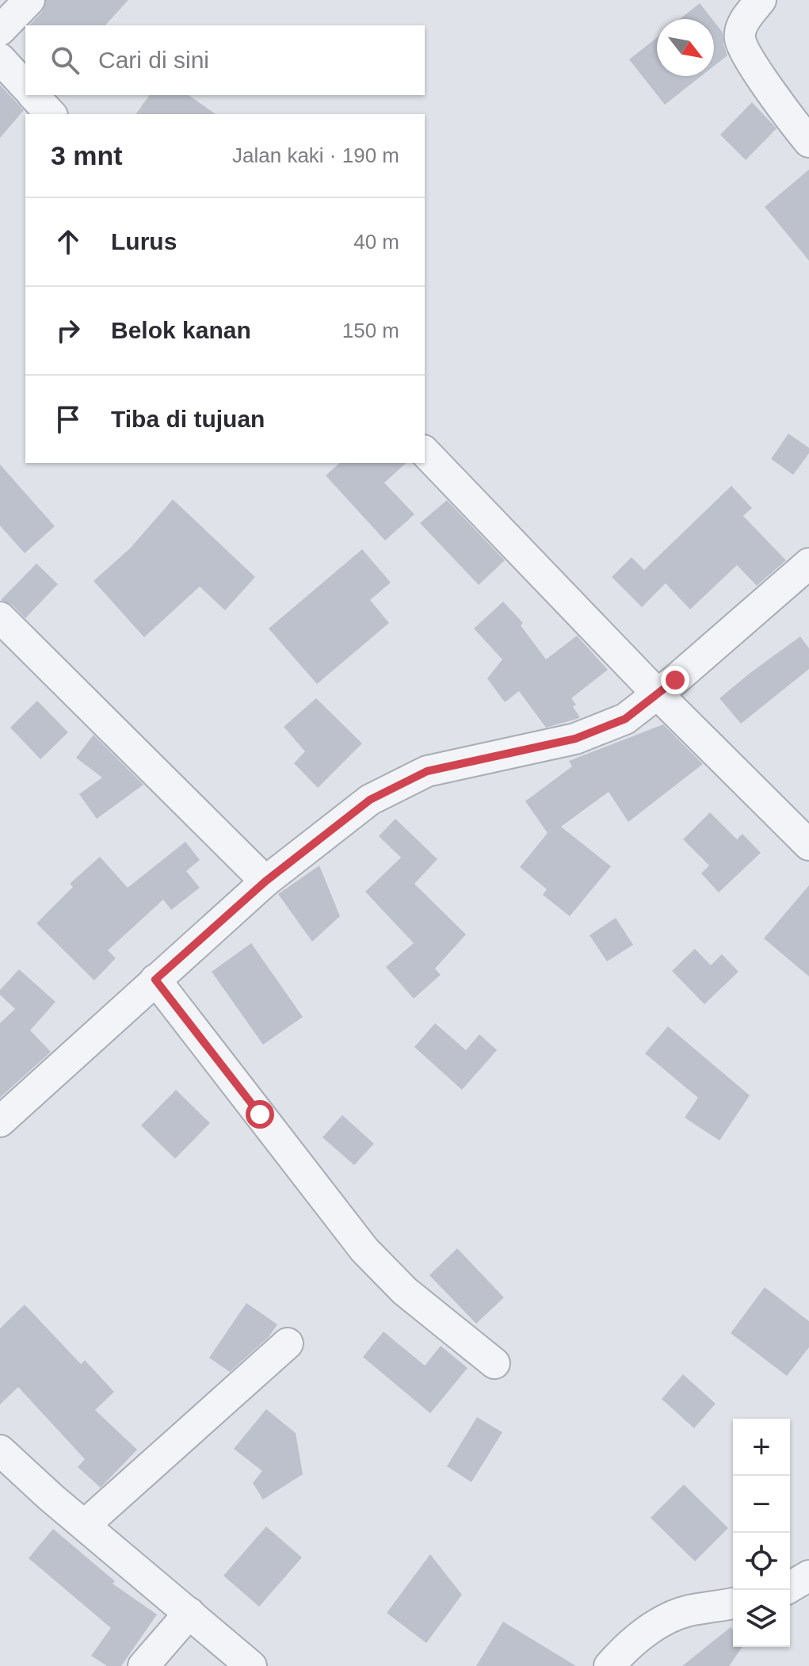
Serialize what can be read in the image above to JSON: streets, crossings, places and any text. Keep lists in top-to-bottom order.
{
  "north": "bottom right",
  "page": {
    "search": "Cari di sini",
    "heading": ["3 mnt", "Jalan kaki · 190 m"],
    "list": [
      ["Lurus", "40 m"],
      ["Belok kanan", "150 m"],
      "Tiba di tujuan"
    ],
    "map_buttons": ["+", "−"]
  }
}
